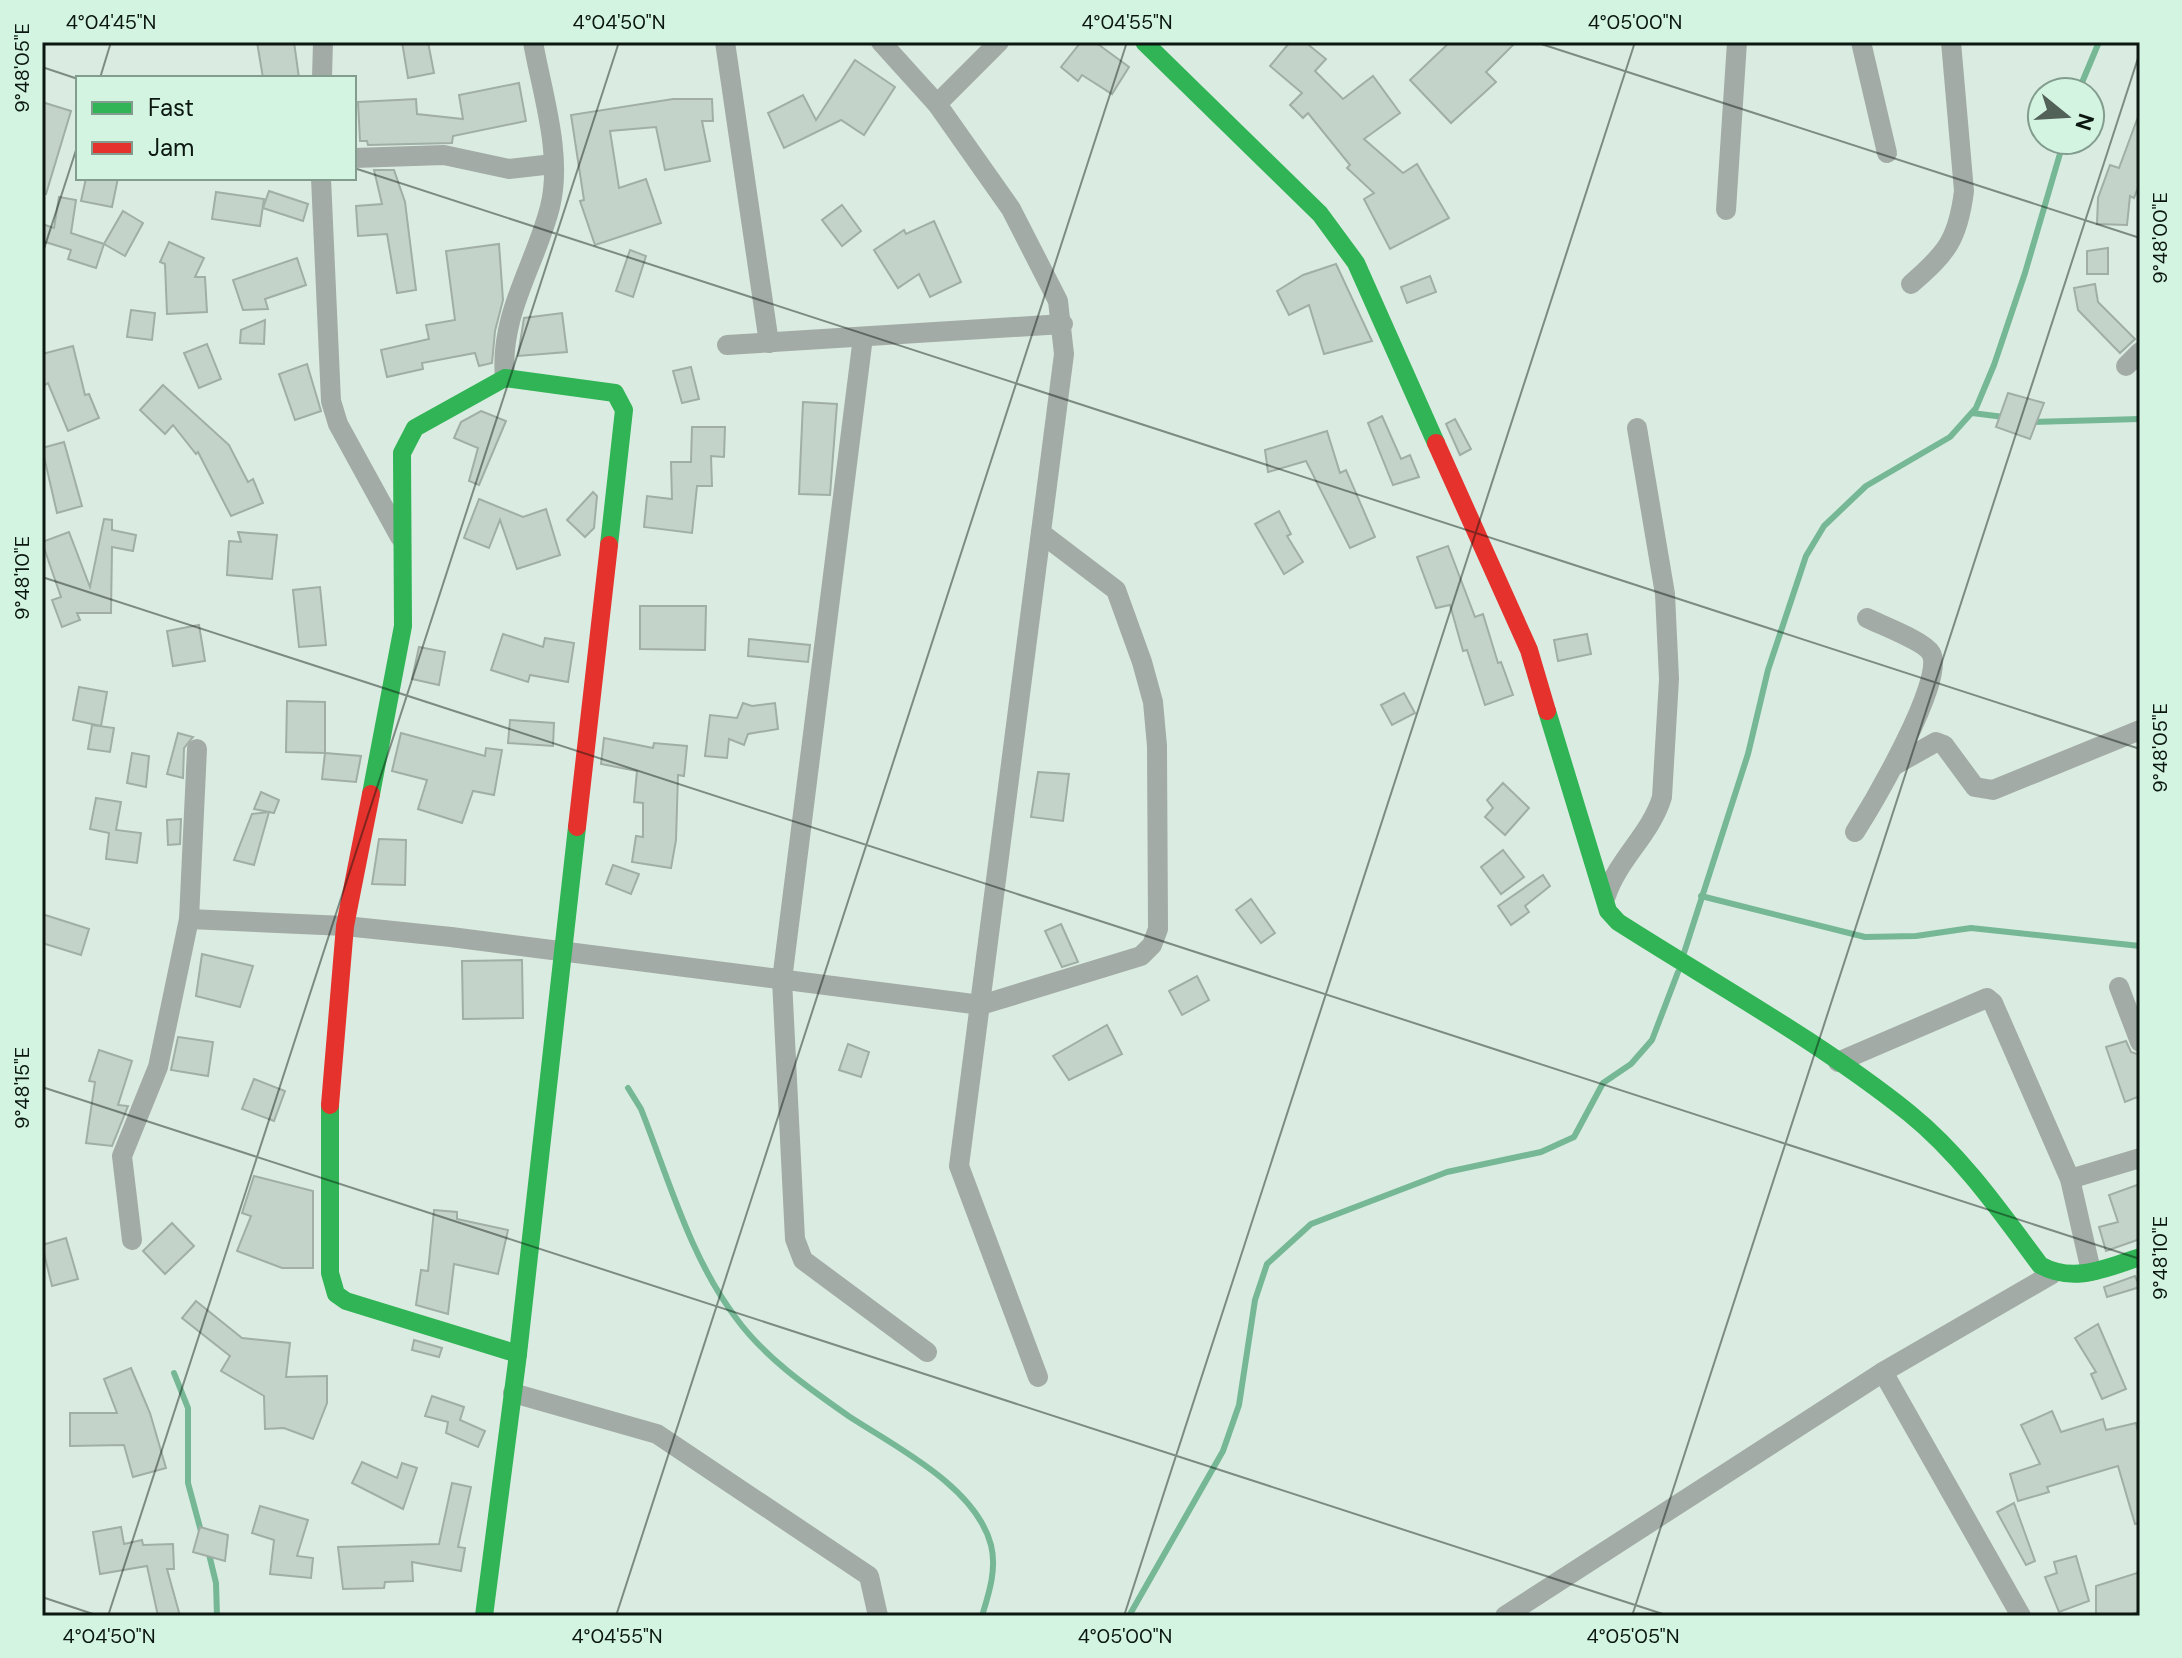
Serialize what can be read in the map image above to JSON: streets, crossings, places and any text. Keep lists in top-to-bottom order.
{
  "legend": ["Fast", "Jam"],
  "north": "right",
  "coordinates": [
    "4°04'45\"N",
    "4°04'50\"N",
    "4°04'55\"N",
    "4°05'00\"N",
    "9°48'05\"E",
    "9°48'00\"E",
    "9°48'10\"E",
    "9°48'15\"E",
    "4°05'05\"N"
  ]
}
